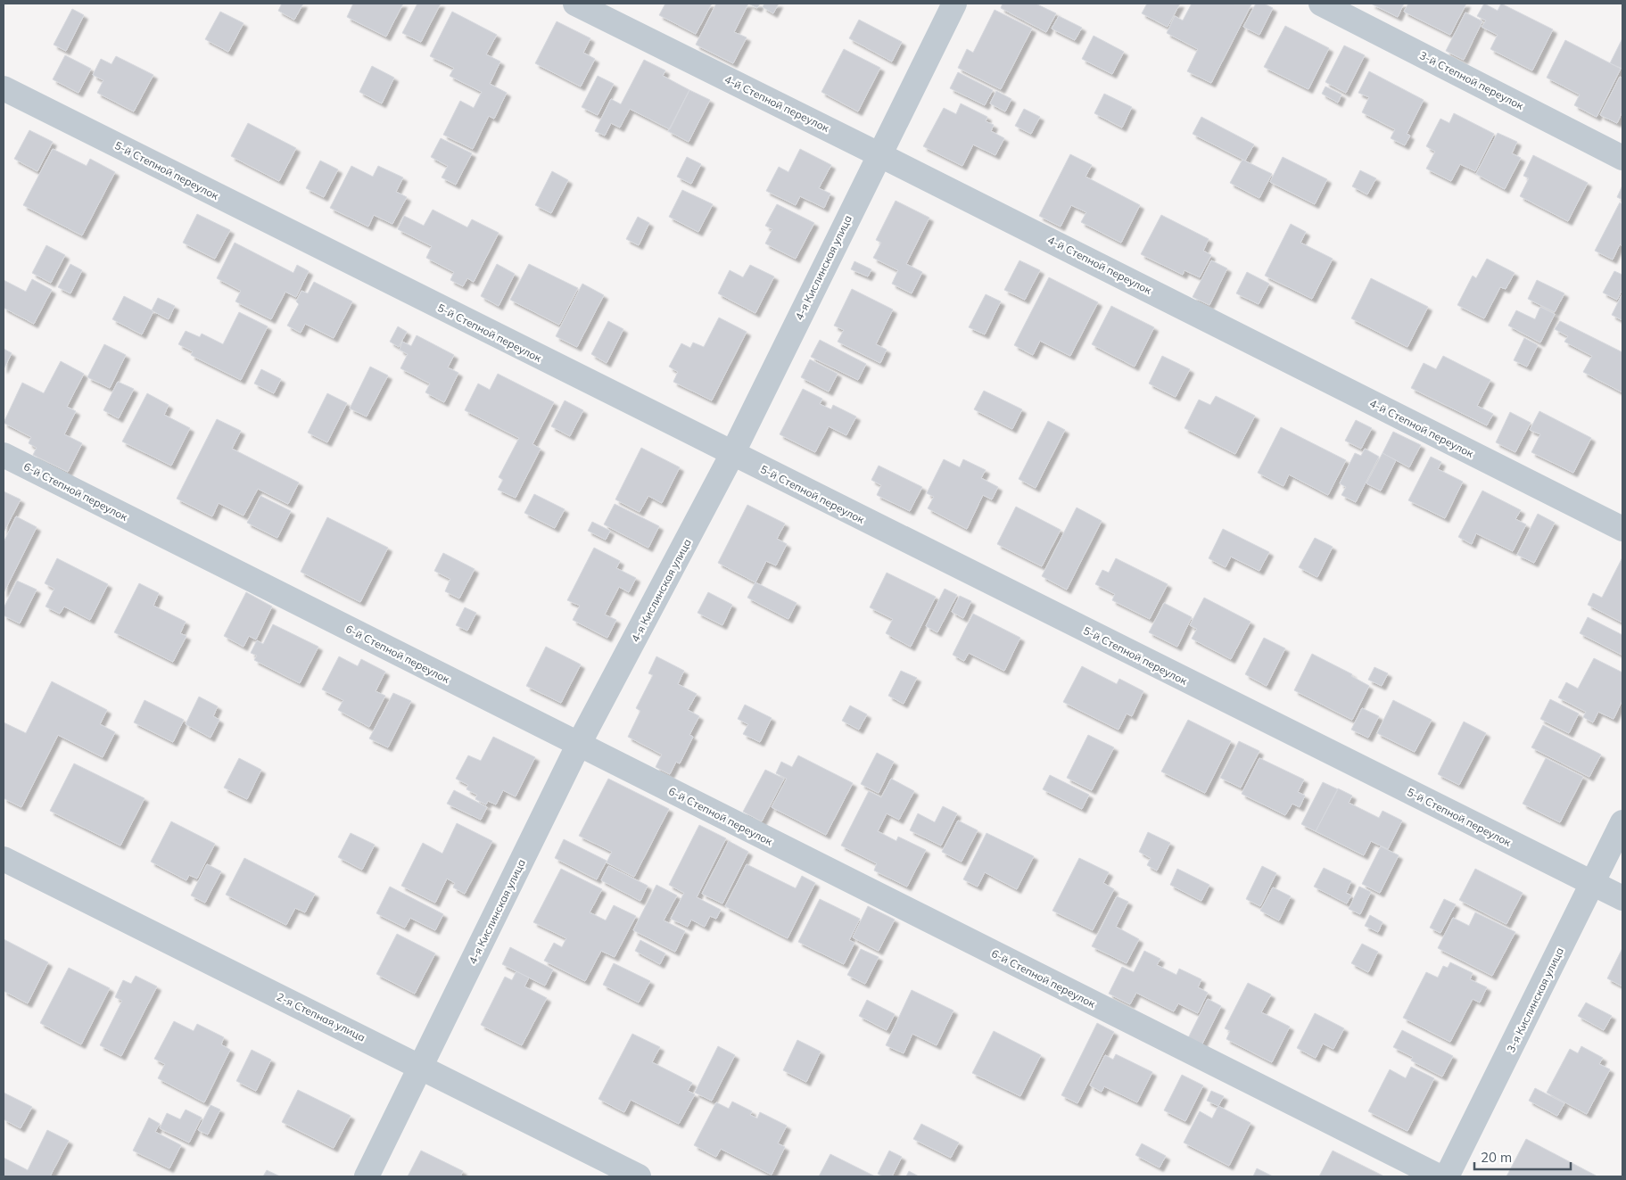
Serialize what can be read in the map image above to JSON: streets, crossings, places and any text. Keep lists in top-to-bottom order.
{
  "streets": {
    "street": [
      "3-й Степной переулок",
      "4-й Степной переулок",
      "5-й Степной переулок",
      "4-я Кислинская улица",
      "6-й Степной переулок",
      "3-я Кислинская улица",
      "2-я Степная улица"
    ]
  },
  "crossings": [
    ["4-й Степной переулок", "4-я Кислинская улица"],
    ["5-й Степной переулок", "4-я Кислинская улица"],
    ["5-й Степной переулок", "3-я Кислинская улица"],
    ["4-я Кислинская улица", "6-й Степной переулок"],
    ["4-я Кислинская улица", "2-я Степная улица"],
    ["6-й Степной переулок", "3-я Кислинская улица"]
  ],
  "scale_bar": "20 m"
}
